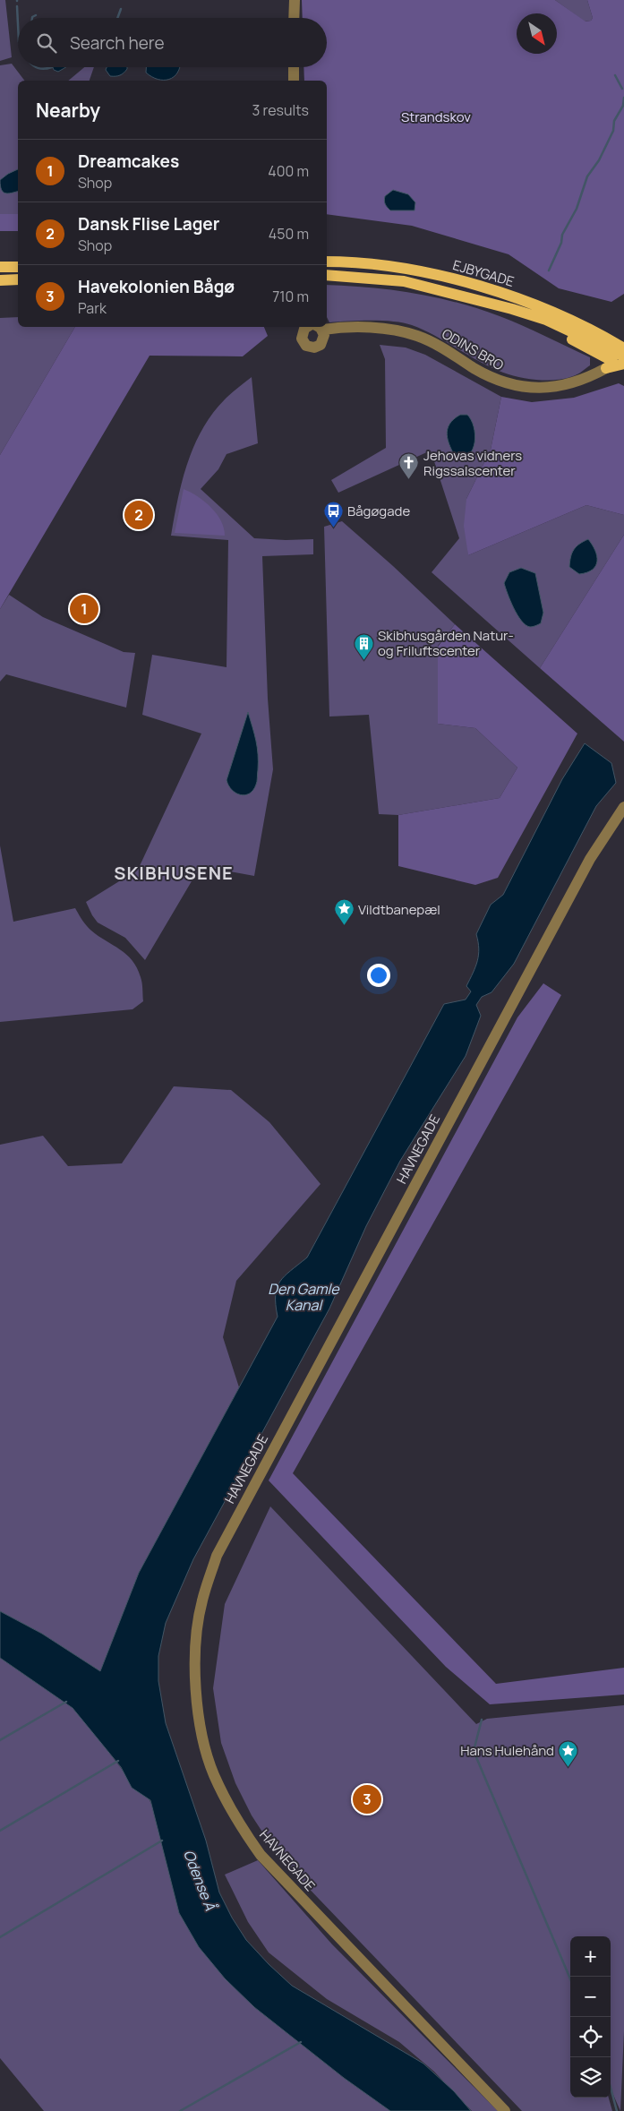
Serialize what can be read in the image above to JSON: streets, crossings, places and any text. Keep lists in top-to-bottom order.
{
  "streets": {
    "main road": ["EJBYGADE"],
    "street": ["ODINS BRO", "HAVNEGADE"]
  },
  "crossings": [
    ["EJBYGADE", "ODINS BRO"]
  ],
  "districts": ["SKIBHUSENE"],
  "water": ["Den Gamle Kanal", "Odense Å"],
  "parks": ["Strandskov"],
  "places": {
    "church": ["Jehovas vidners Rigssalscenter"],
    "bus stop": ["Bågøgade"],
    "building": ["Skibhusgården Natur- og Friluftscenter"],
    "place": ["Vildtbanepæl", "Hans Hulehånd"]
  },
  "north": "bottom right",
  "page": {
    "search": "Search here",
    "heading": ["Nearby", "3 results"],
    "list": [
      {
        "mark": "1",
        "name": "Dreamcakes",
        "note": "Shop",
        "value": "400 m"
      },
      {
        "mark": "2",
        "name": "Dansk Flise Lager",
        "note": "Shop",
        "value": "450 m"
      },
      {
        "mark": "3",
        "name": "Havekolonien Bågø",
        "note": "Park",
        "value": "710 m"
      }
    ],
    "pins": ["2", "1", "3"],
    "map_buttons": ["+", "−"]
  }
}
